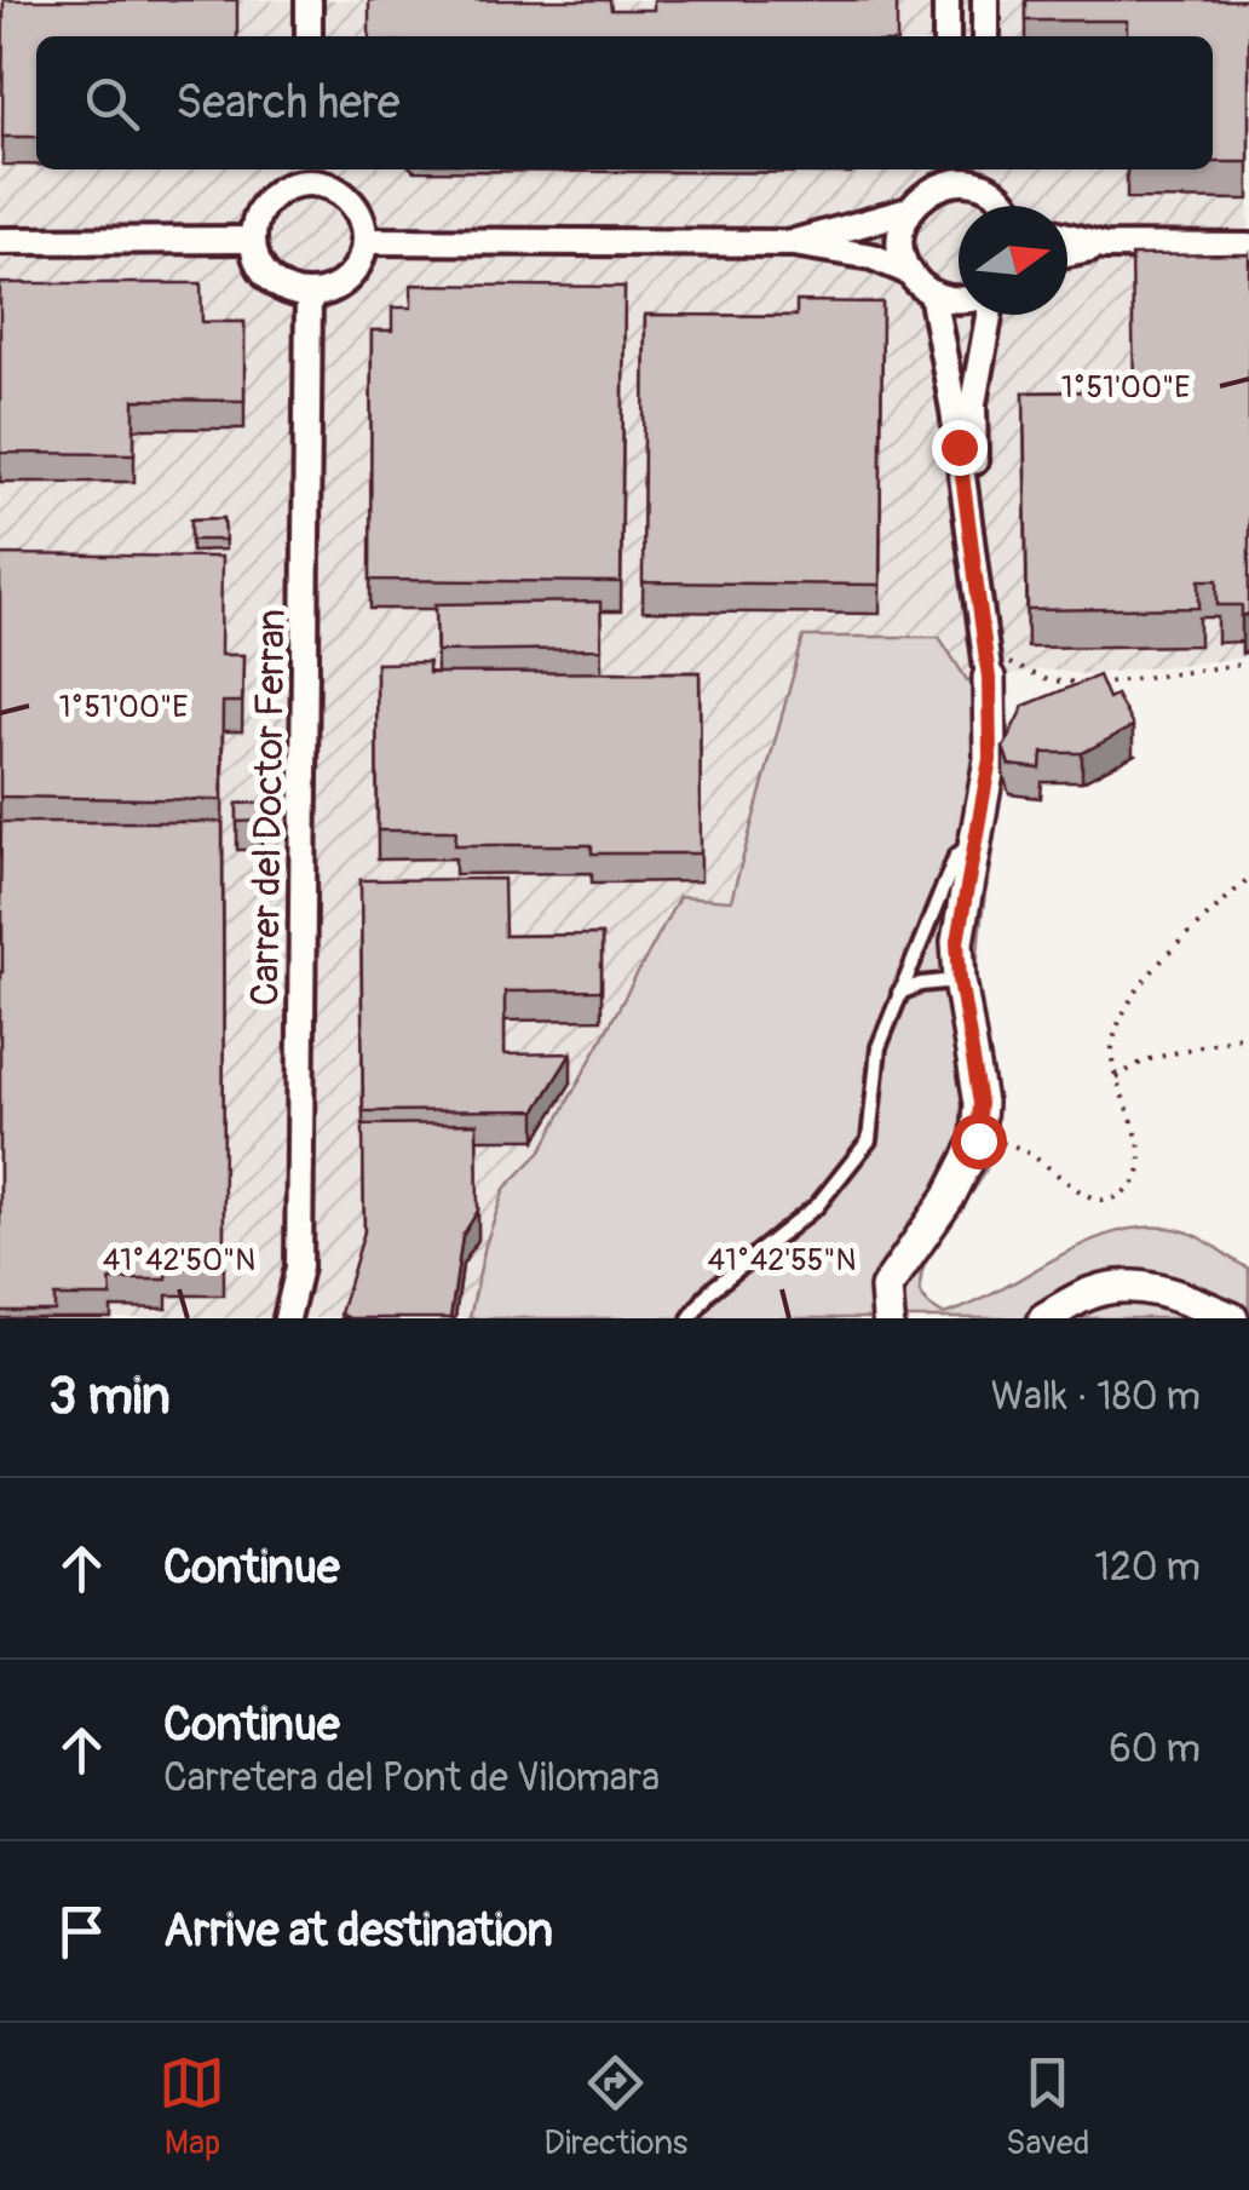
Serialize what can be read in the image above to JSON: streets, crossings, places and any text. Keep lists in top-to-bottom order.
{
  "streets": {
    "street": ["Carrer del Doctor Ferran"]
  },
  "north": "right",
  "page": {
    "search": "Search here",
    "heading": ["3 min", "Walk · 180 m"],
    "list": [
      ["Continue", "120 m"],
      ["Continue", "Carretera del Pont de Vilomara", "60 m"],
      "Arrive at destination"
    ],
    "nav": ["Map", "Directions", "Saved"]
  },
  "coordinates": ["1°51'00\"E", "41°42'50\"N", "41°42'55\"N"]
}
